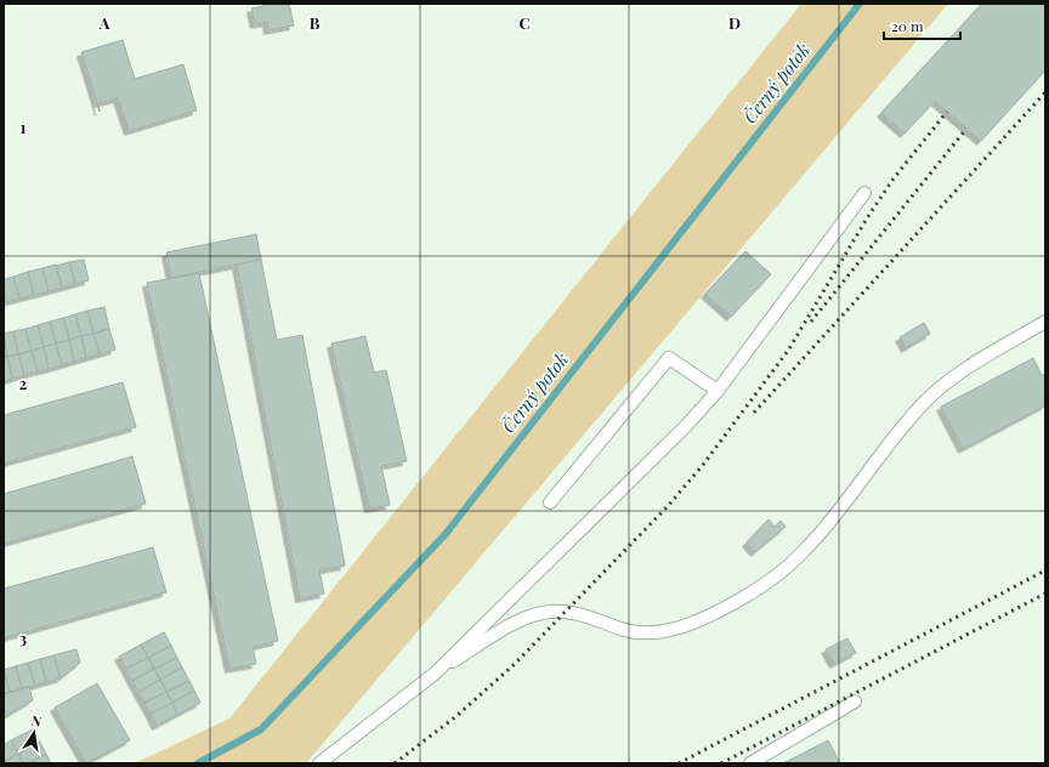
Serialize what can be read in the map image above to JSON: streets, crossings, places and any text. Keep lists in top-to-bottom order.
{
  "water": ["Černý potok"],
  "scale_bar": "20 m",
  "north": "top",
  "grid": {
    "columns": [
      "A",
      "B",
      "C",
      "D"
    ],
    "rows": ["1", "2", "3"]
  }
}
